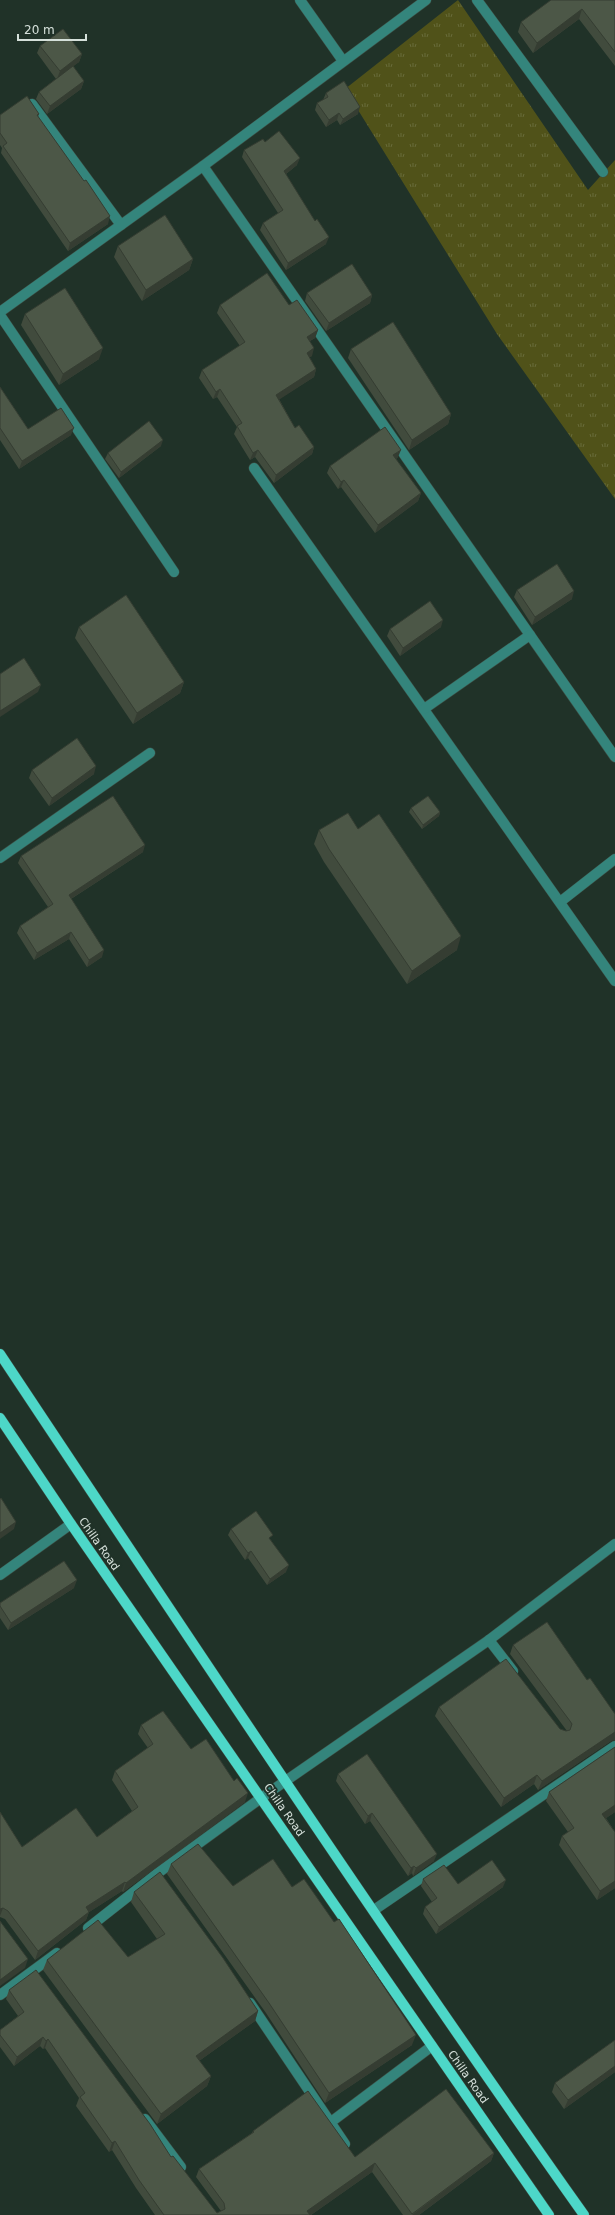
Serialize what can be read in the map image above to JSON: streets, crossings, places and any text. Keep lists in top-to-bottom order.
{
  "streets": {
    "main road": ["Chilla Road"]
  },
  "scale_bar": "20 m"
}
